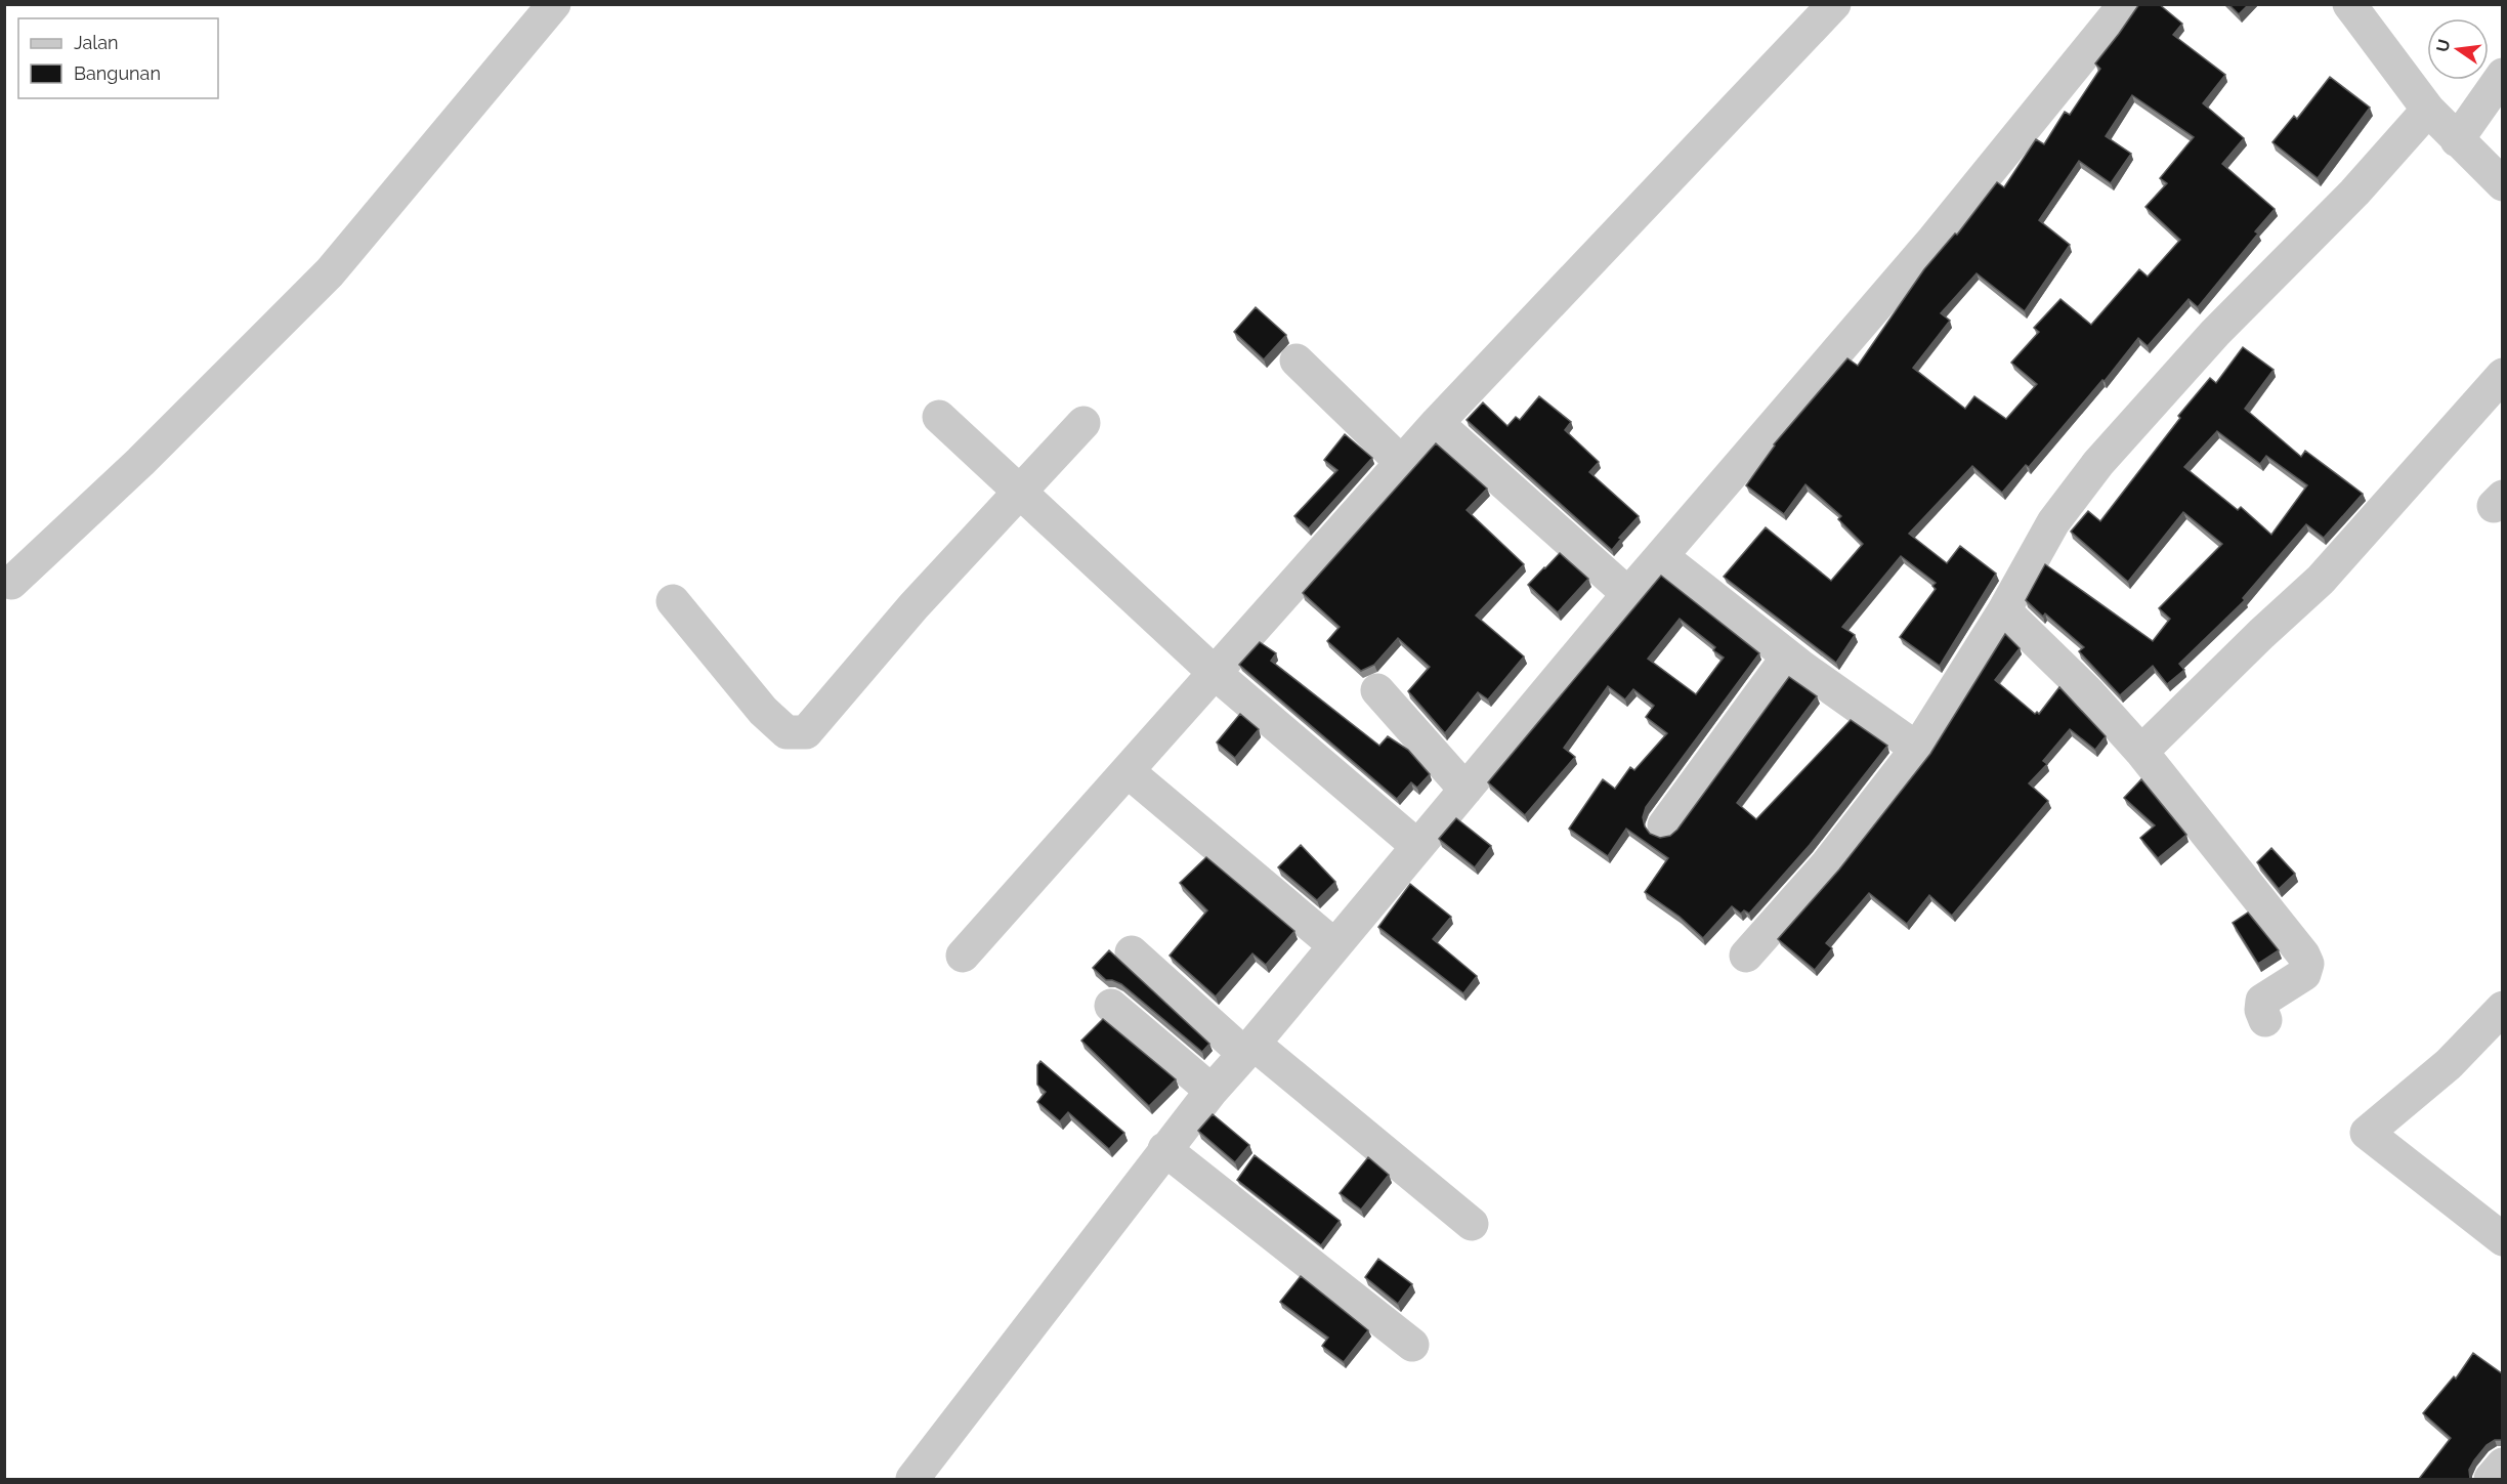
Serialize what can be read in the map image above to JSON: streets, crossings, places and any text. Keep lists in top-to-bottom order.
{
  "legend": ["Jalan", "Bangunan"],
  "north": "left"
}
